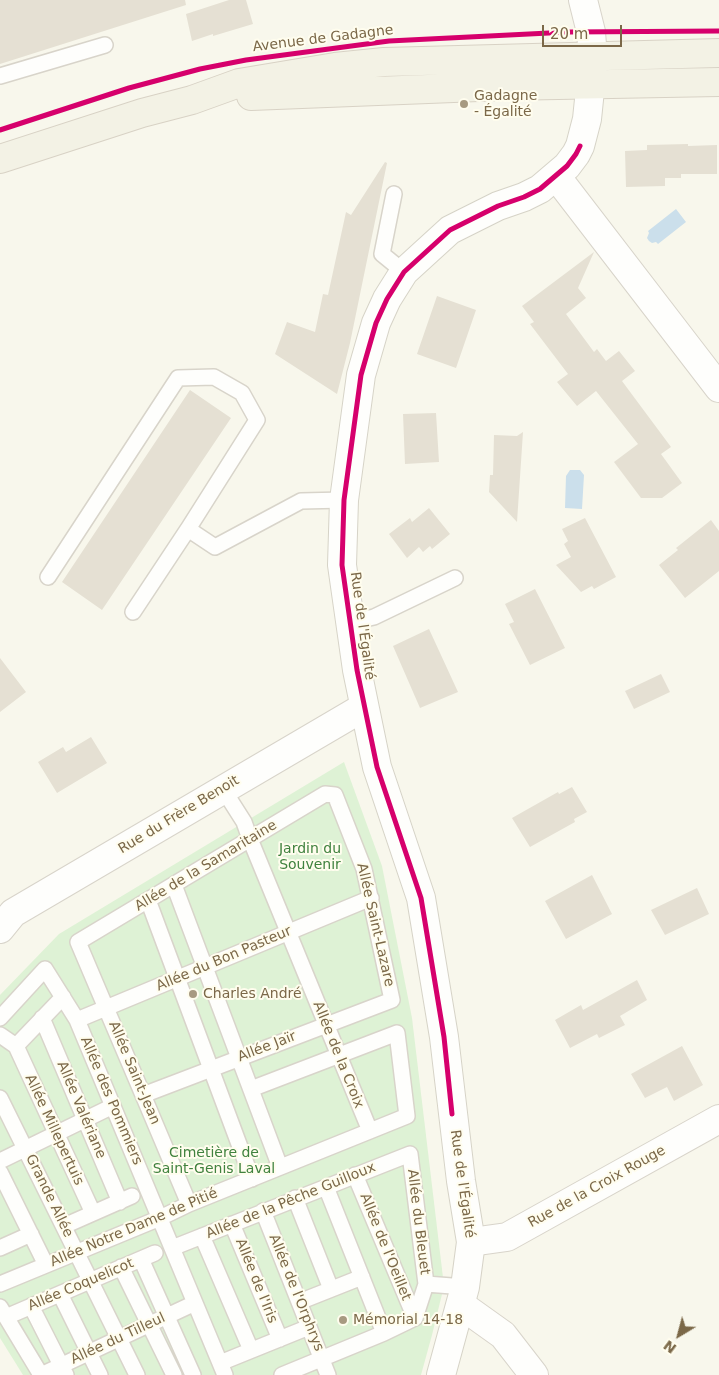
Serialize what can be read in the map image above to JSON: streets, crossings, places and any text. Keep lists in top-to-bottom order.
{
  "streets": {
    "street": ["Rue de l'Égalité", "Rue du Frère Benoit", "Rue de la Croix Rouge"],
    "lane": [
      "Allée de la Samaritaine",
      "Allée Saint-Lazare",
      "Allée du Bon Pasteur",
      "Allée Jaïr",
      "Allée de la Croix",
      "Allée Saint-Jean",
      "Allée des Pommiers",
      "Allée Valériane",
      "Allée Millepertuis",
      "Grande Allée",
      "Allée de la Pêche Guilloux",
      "Allée du Bleuet",
      "Allée Notre Dame de Pitié",
      "Allée de l'Oeillet",
      "Allée de l'Iris",
      "Allée Coquelicot",
      "Allée de l'Orphrys",
      "Allée du Tilleul"
    ],
    "cycle path": ["Avenue de Gadagne"]
  },
  "crossings": [
    ["Rue de l'Égalité", "Rue du Frère Benoit"],
    ["Rue de l'Égalité", "Rue de la Croix Rouge"],
    ["Rue du Frère Benoit", "Allée de la Croix"],
    ["Allée de la Samaritaine", "Allée Saint-Lazare"],
    ["Allée de la Samaritaine", "Allée de la Croix"],
    ["Allée de la Samaritaine", "Allée Saint-Jean"],
    ["Allée Saint-Lazare", "Allée du Bon Pasteur"],
    ["Allée Saint-Lazare", "Allée Jaïr"],
    ["Allée du Bon Pasteur", "Allée de la Croix"],
    ["Allée du Bon Pasteur", "Allée Saint-Jean"],
    ["Allée du Bon Pasteur", "Allée des Pommiers"],
    ["Allée Jaïr", "Allée de la Croix"],
    ["Allée Jaïr", "Allée Saint-Jean"],
    ["Allée de la Croix", "Allée Notre Dame de Pitié"],
    ["Allée Saint-Jean", "Allée Notre Dame de Pitié"],
    ["Allée des Pommiers", "Allée de la Pêche Guilloux"],
    ["Allée des Pommiers", "Allée Notre Dame de Pitié"],
    ["Allée des Pommiers", "Allée du Tilleul"],
    ["Allée Valériane", "Allée Millepertuis"],
    ["Grande Allée", "Allée Notre Dame de Pitié"],
    ["Grande Allée", "Allée Coquelicot"],
    ["Grande Allée", "Allée du Tilleul"],
    ["Allée de la Pêche Guilloux", "Allée du Bleuet"],
    ["Allée de la Pêche Guilloux", "Allée de l'Oeillet"],
    ["Allée de la Pêche Guilloux", "Allée de l'Iris"],
    ["Allée de la Pêche Guilloux", "Allée de l'Orphrys"],
    ["Allée du Bleuet", "Allée de l'Oeillet"],
    ["Allée Coquelicot", "Allée du Tilleul"]
  ],
  "parks": ["Jardin du Souvenir", "Cimetière de Saint-Genis Laval"],
  "places": ["Gadagne - Égalité", "Charles André", "Mémorial 14-18"],
  "scale_bar": "20 m",
  "north": "bottom left"
}
